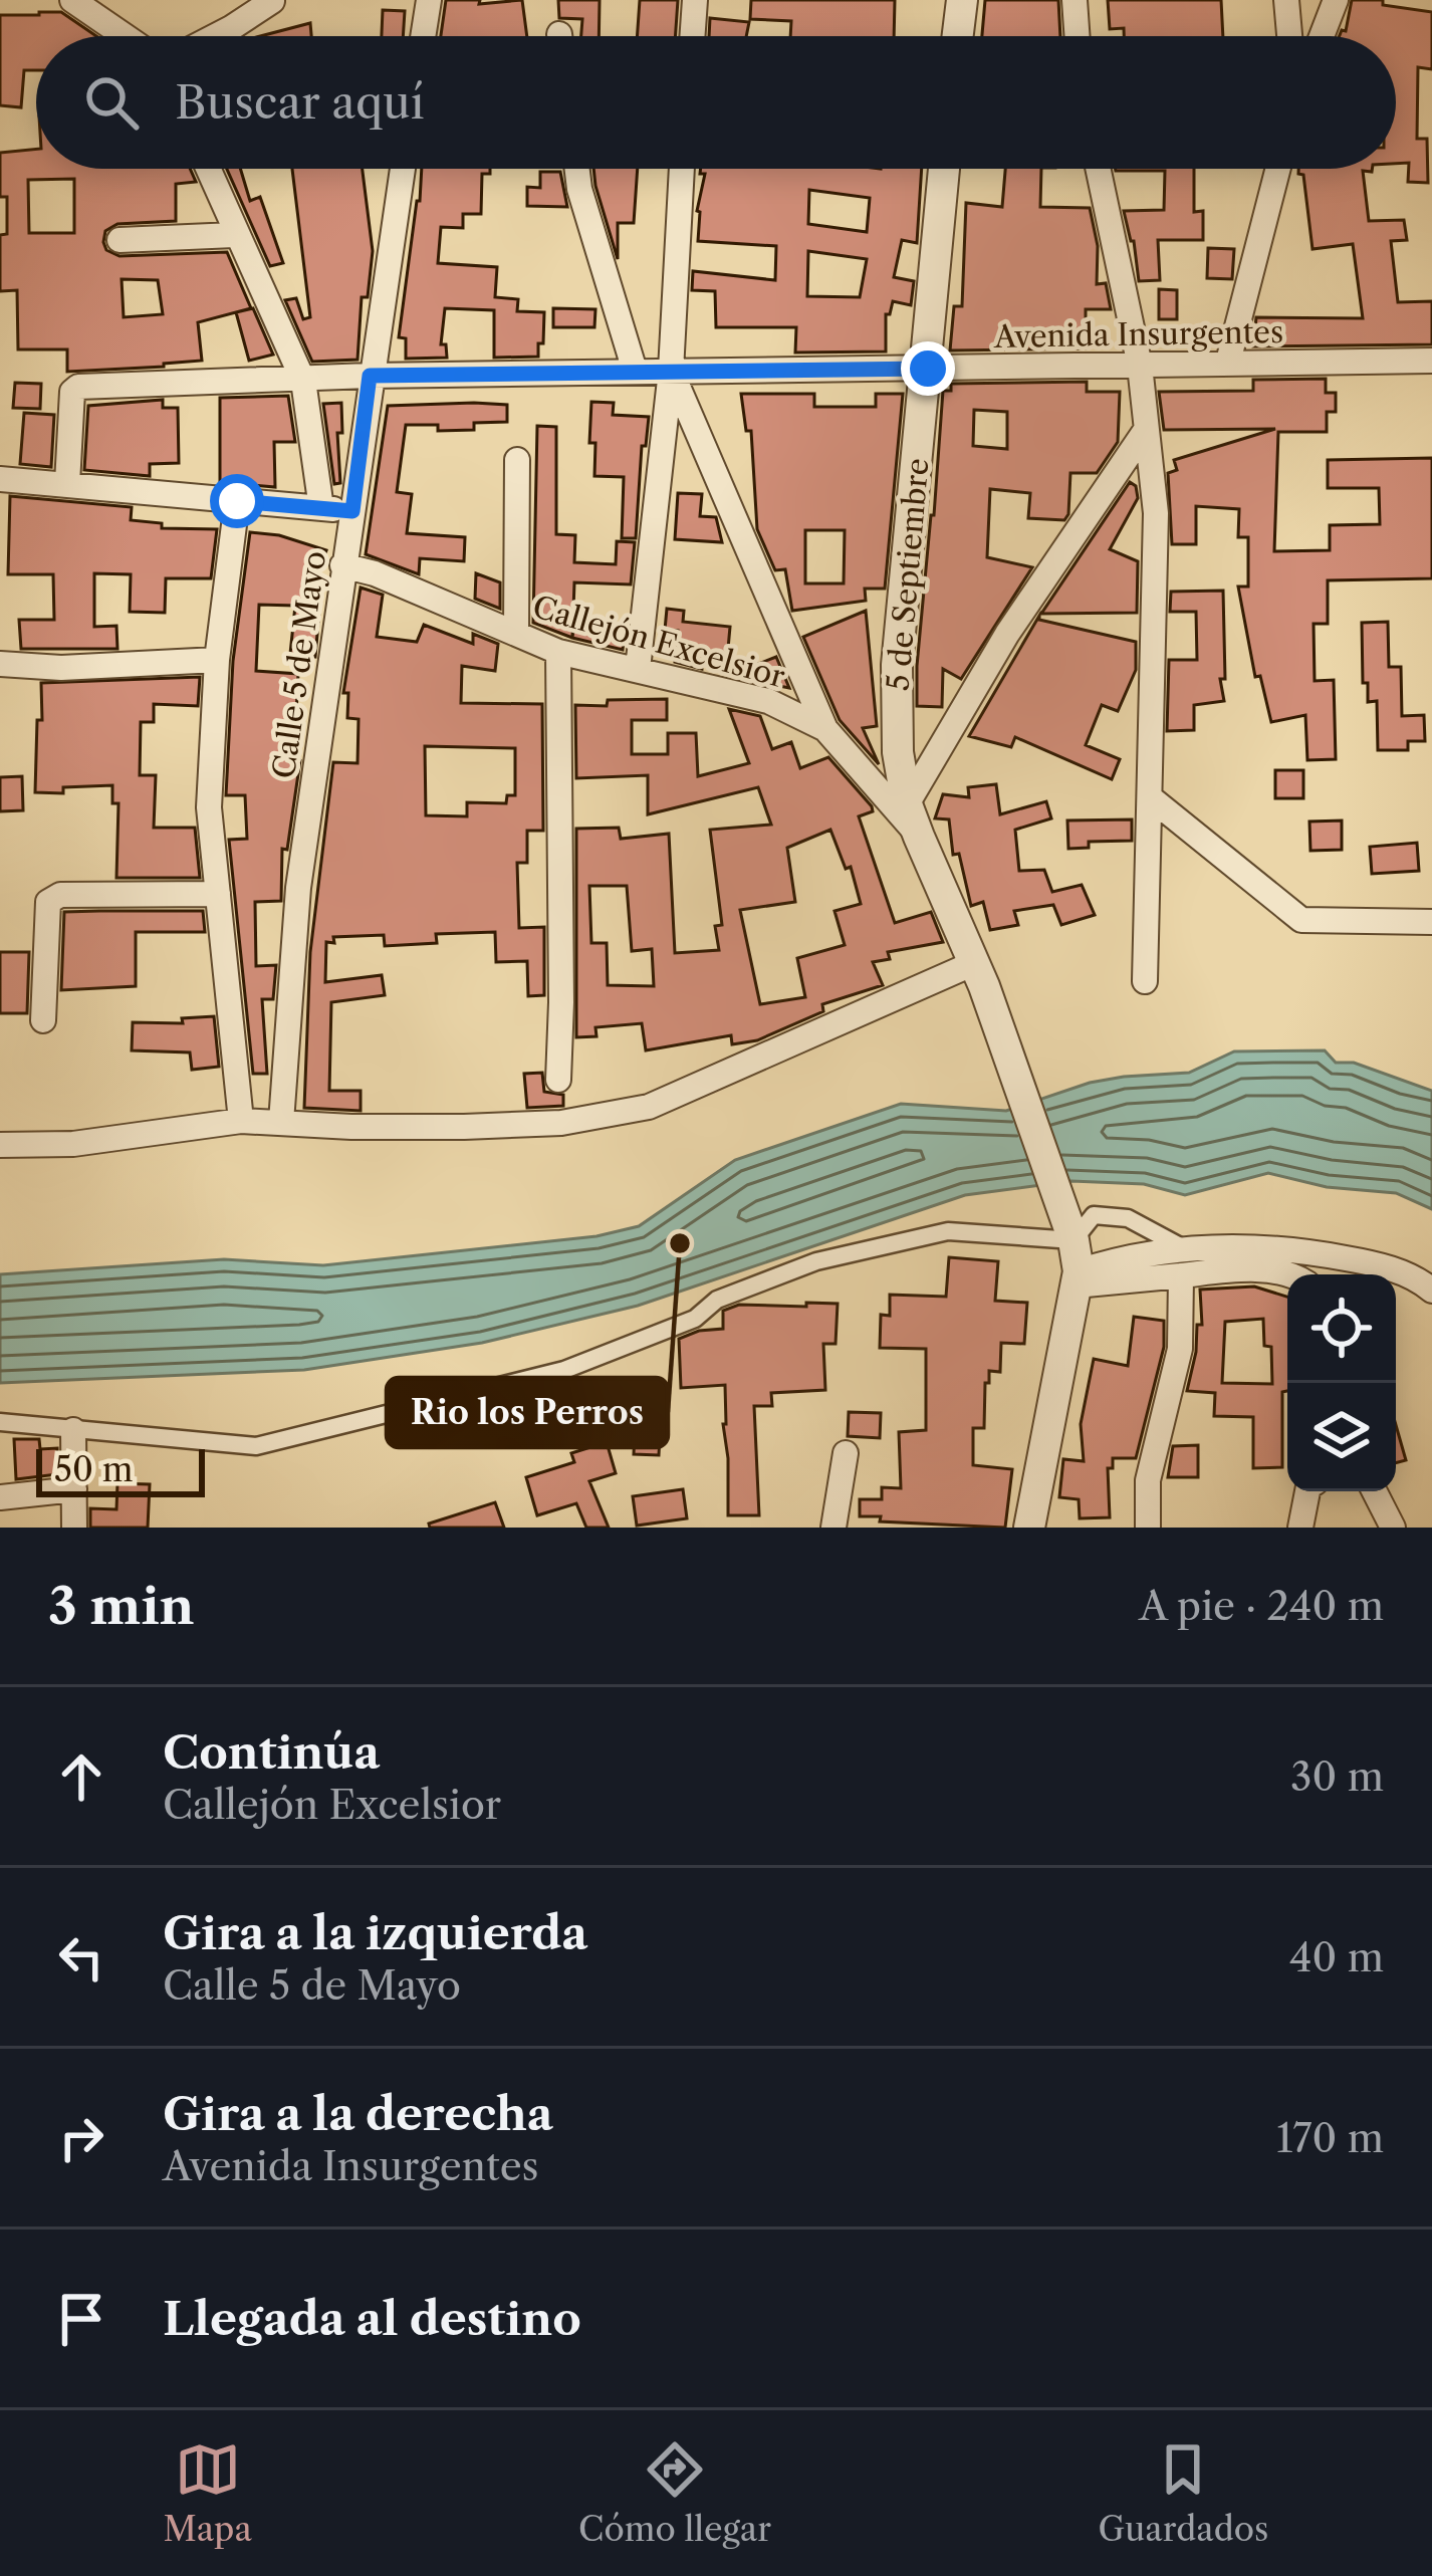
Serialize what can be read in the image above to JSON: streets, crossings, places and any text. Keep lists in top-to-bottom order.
{
  "streets": {
    "street": [
      "Avenida Insurgentes",
      "5 de Septiembre",
      "Callejón Excelsior",
      "Calle 5 de Mayo"
    ]
  },
  "crossings": [
    ["Avenida Insurgentes", "5 de Septiembre"],
    ["Avenida Insurgentes", "Calle 5 de Mayo"],
    ["5 de Septiembre", "Callejón Excelsior"],
    ["Callejón Excelsior", "Calle 5 de Mayo"]
  ],
  "places": ["Rio los Perros"],
  "scale_bar": "50 m",
  "page": {
    "search": "Buscar aquí",
    "scale": "50 m",
    "heading": ["3 min", "A pie · 240 m"],
    "list": [
      ["Continúa", "Callejón Excelsior", "30 m"],
      ["Gira a la izquierda", "Calle 5 de Mayo", "40 m"],
      ["Gira a la derecha", "Avenida Insurgentes", "170 m"],
      "Llegada al destino"
    ],
    "nav": ["Mapa", "Cómo llegar", "Guardados"]
  }
}
